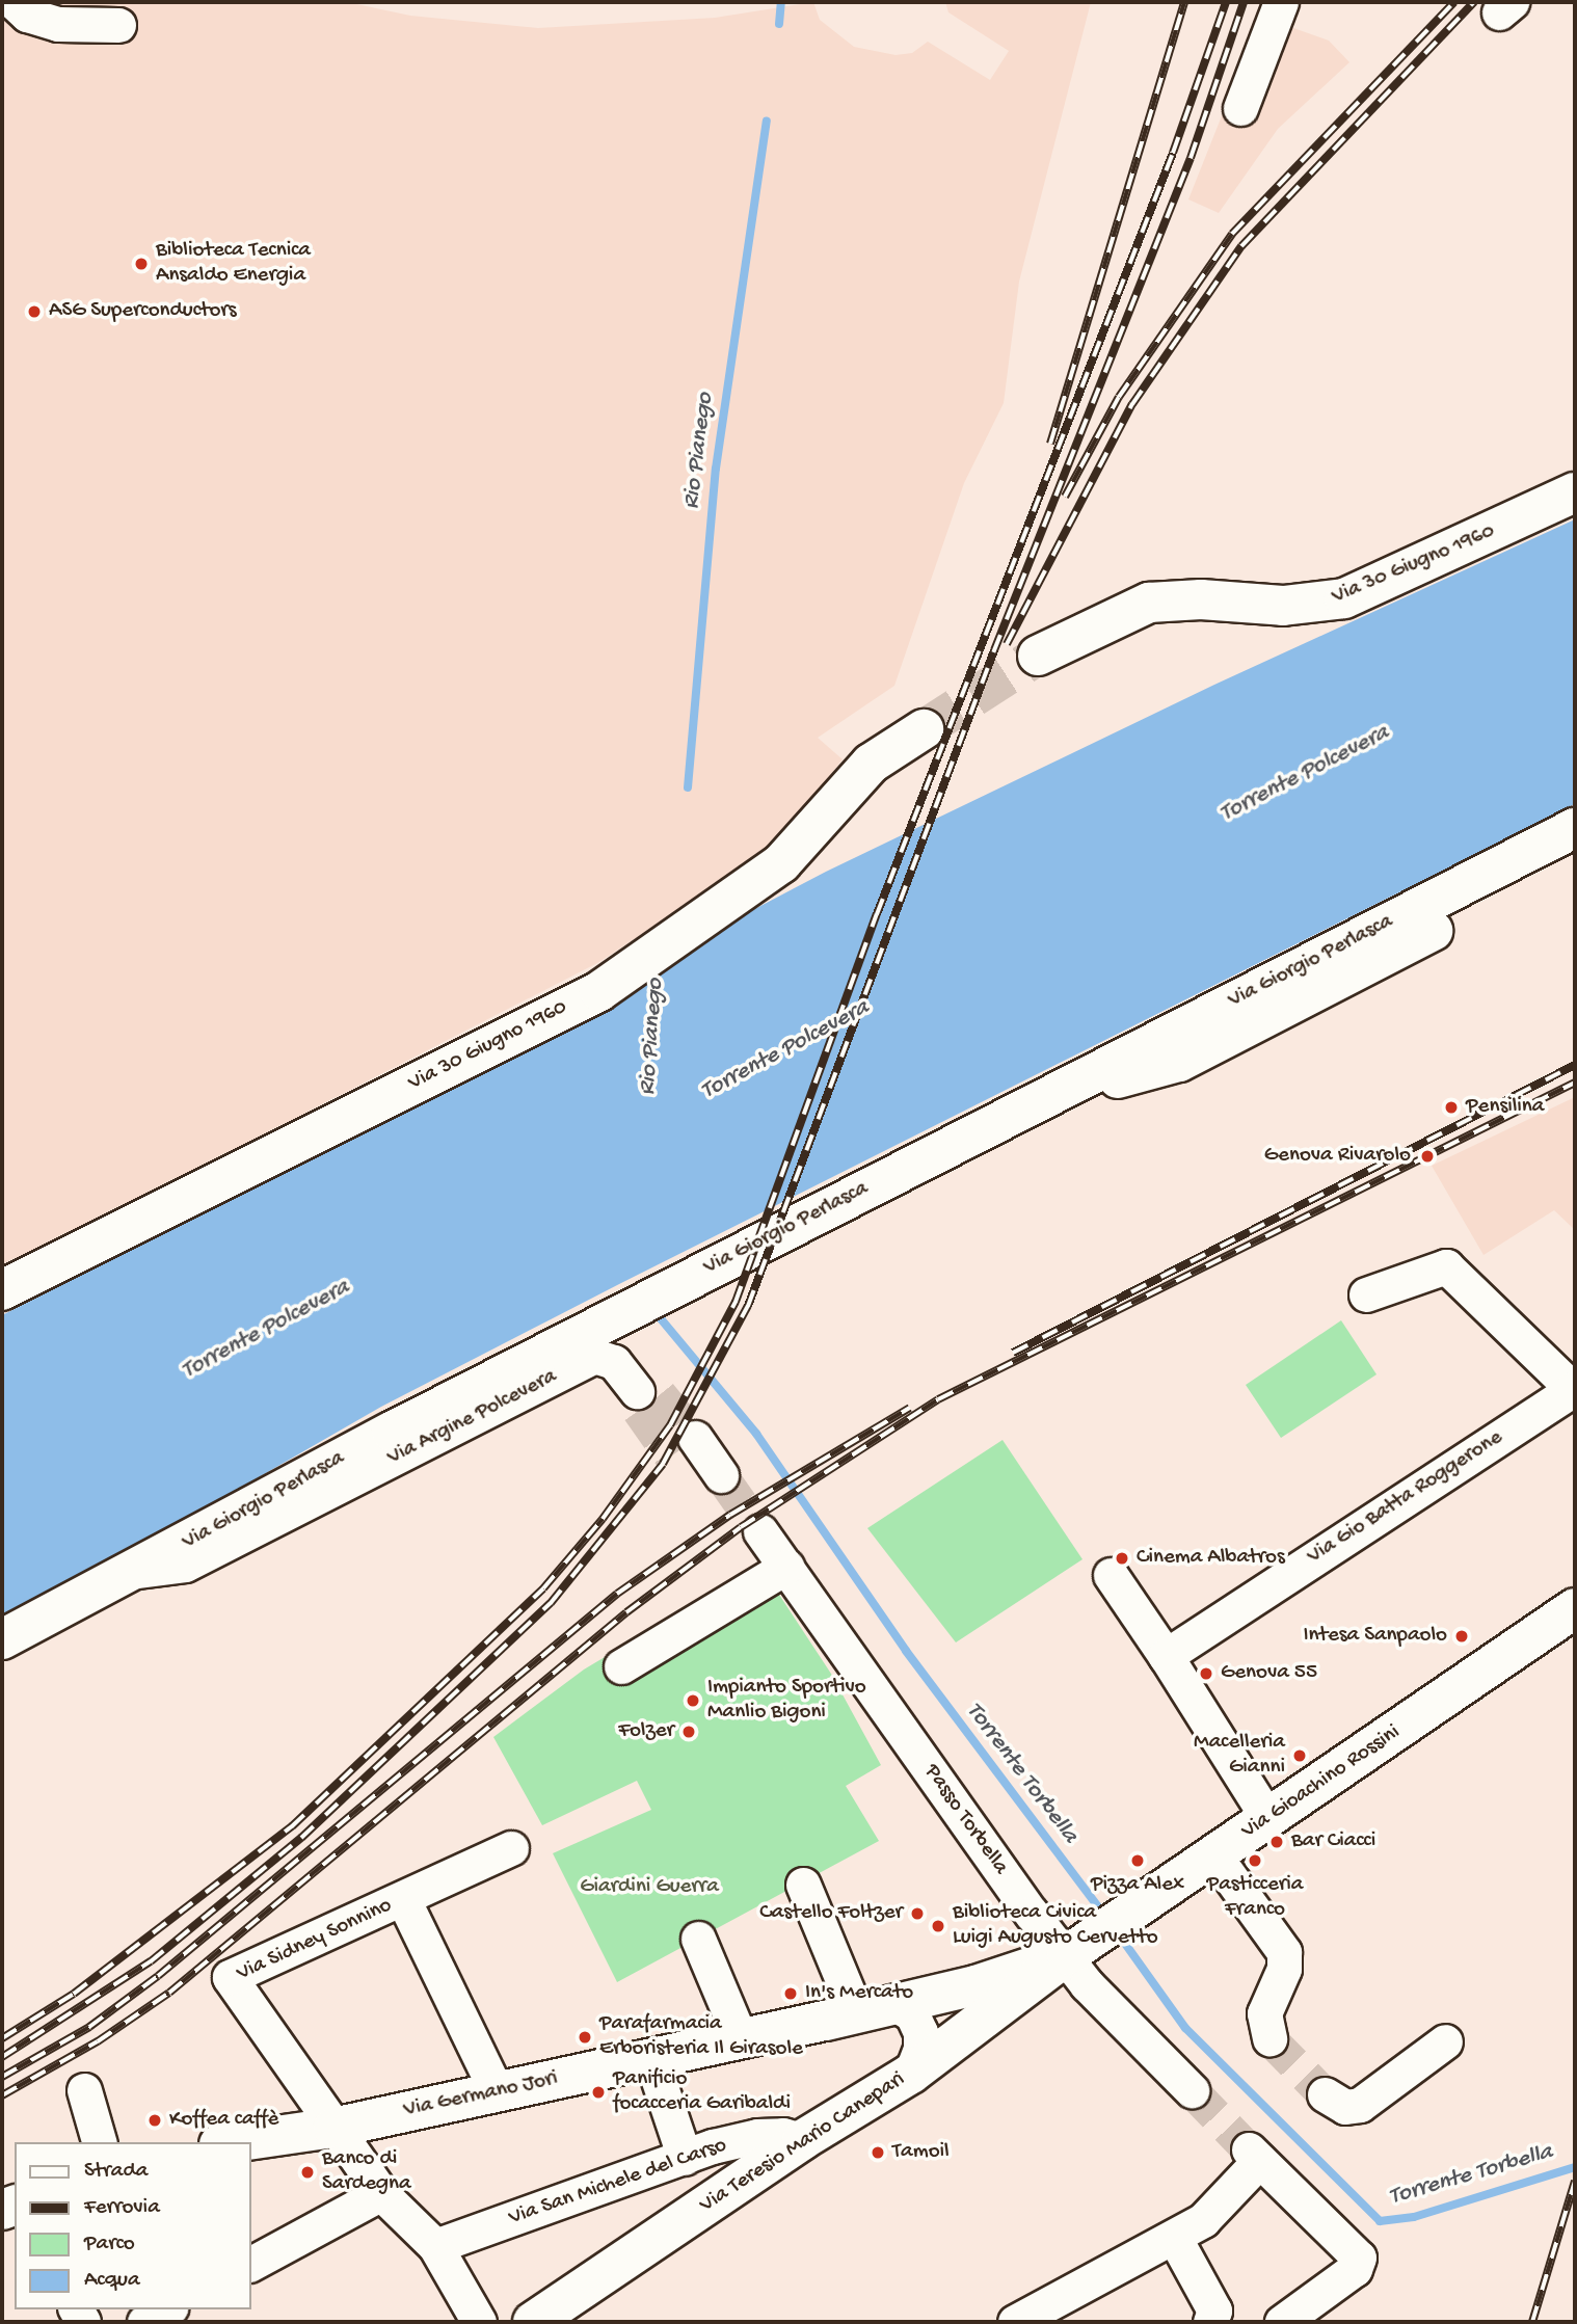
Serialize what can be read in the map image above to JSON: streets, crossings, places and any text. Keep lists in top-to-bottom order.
{
  "streets": {
    "main road": [
      "Via 30 Giugno 1960",
      "Via Giorgio Perlasca",
      "Via Gioachino Rossini",
      "Via Germano Jori",
      "Via Teresio Mario Canepari"
    ],
    "street": [
      "Via Argine Polcevera",
      "Via Gio Batta Roggerone",
      "Passo Torbella",
      "Via Sidney Sonnino",
      "Via San Michele del Carso"
    ]
  },
  "crossings": [
    ["Via Giorgio Perlasca", "Via Argine Polcevera"],
    ["Via Gioachino Rossini", "Passo Torbella"],
    ["Via Gioachino Rossini", "Via Germano Jori"],
    ["Via Gioachino Rossini", "Via Teresio Mario Canepari"],
    ["Passo Torbella", "Via Germano Jori"],
    ["Passo Torbella", "Via Teresio Mario Canepari"],
    ["Via Sidney Sonnino", "Via Germano Jori"],
    ["Via Germano Jori", "Via Teresio Mario Canepari"],
    ["Via Teresio Mario Canepari", "Via San Michele del Carso"]
  ],
  "water": ["Rio Pianego", "Torrente Polcevera", "Torrente Torbella"],
  "parks": ["Giardini Guerra"],
  "places": [
    "Biblioteca Tecnica Ansaldo Energia",
    "ASG Superconductors",
    "Pensilina",
    "Genova Rivarolo",
    "Cinema Albatros",
    "Intesa Sanpaolo",
    "Genova 55",
    "Impianto Sportivo Manlio Bigoni",
    "Folzer",
    "Macelleria Gianni",
    "Bar Ciacci",
    "Pizza Alex",
    "Pasticceria Franco",
    "Castello Foltzer",
    "Biblioteca Civica Luigi Augusto Cervetto",
    "In's Mercato",
    "Parafarmacia Erboristeria Il Girasole",
    "Panificio focacceria Garibaldi",
    "Koffea caffè",
    "Tamoil",
    "Banco di Sardegna"
  ],
  "legend": [
    "Strada",
    "Ferrovia",
    "Parco",
    "Acqua"
  ]
}
